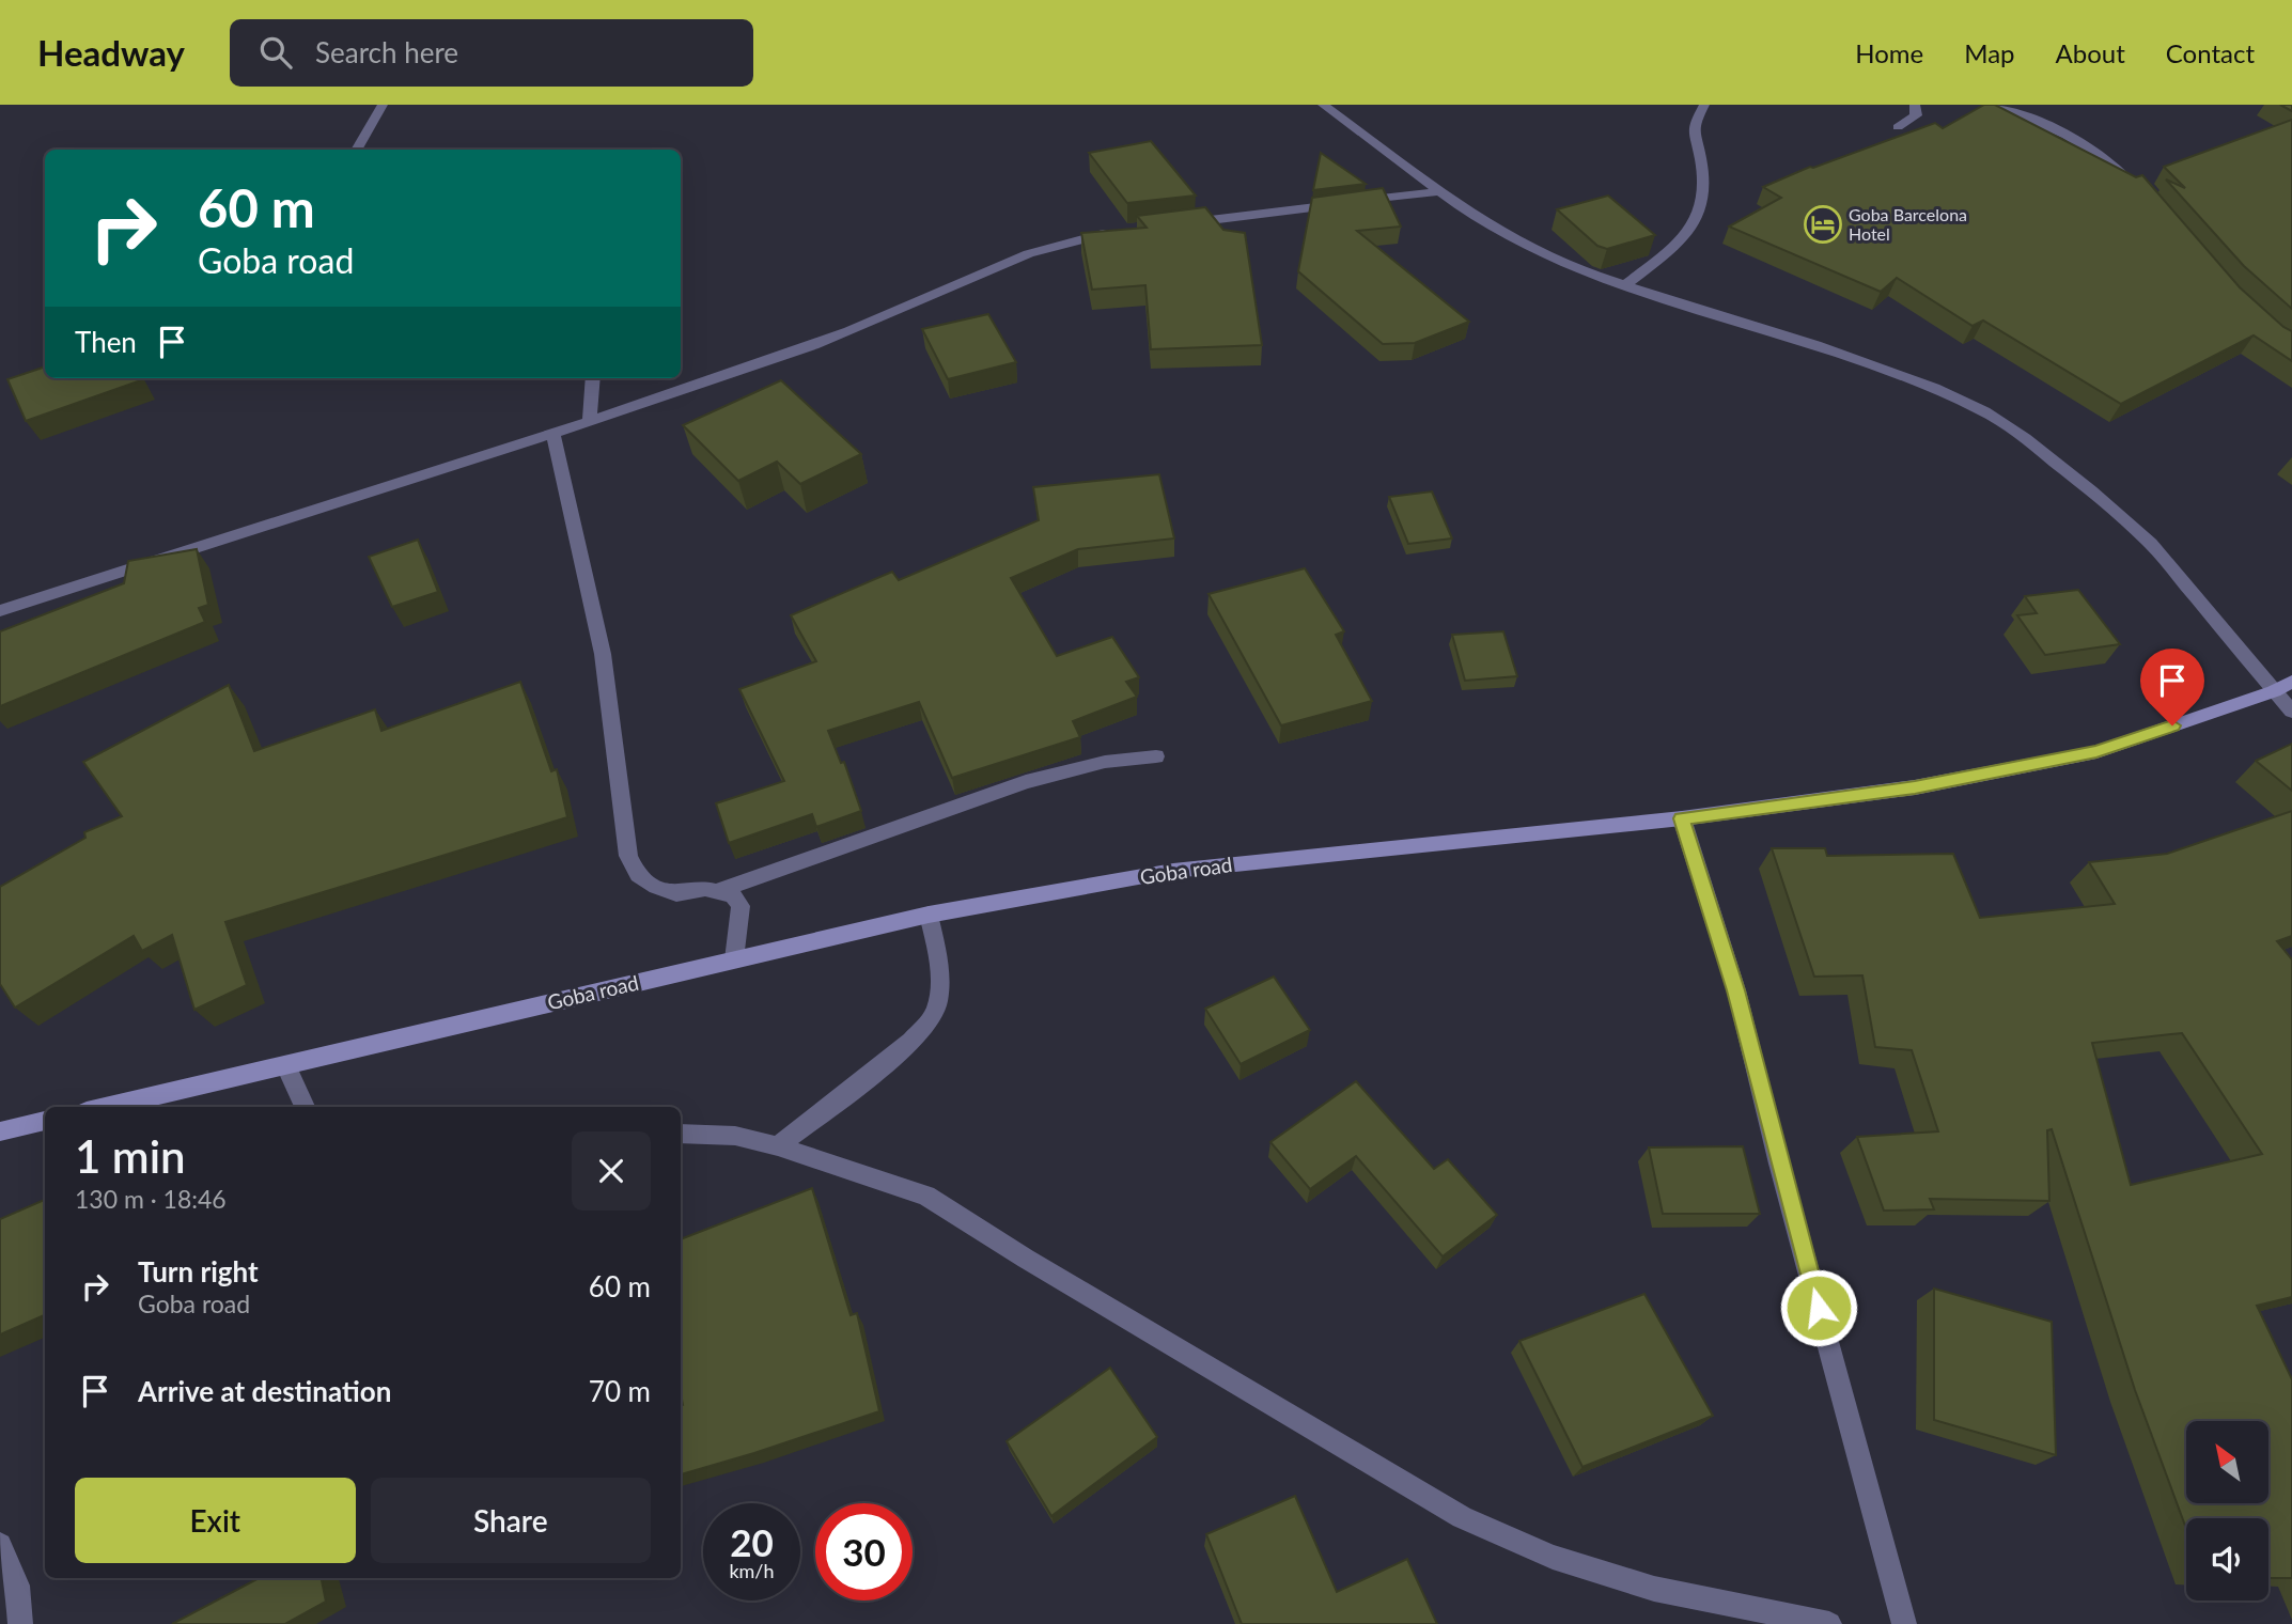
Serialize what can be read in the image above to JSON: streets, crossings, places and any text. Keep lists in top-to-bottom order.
{
  "streets": {
    "street": ["Goba road"]
  },
  "places": {
    "hotel": ["Goba Barcelona Hotel"]
  },
  "north": "top left",
  "page": {
    "header": "Headway",
    "search": "Search here",
    "nav": [
      "Home",
      "Map",
      "About",
      "Contact"
    ],
    "turn": ["60 m", "Goba road"],
    "then": "Then",
    "heading": ["1 min", "130 m · 18:46"],
    "list": [
      {
        "name": "Turn right",
        "note": "Goba road",
        "value": "60 m"
      },
      {
        "name": "Arrive at destination",
        "value": "70 m"
      }
    ],
    "buttons": ["Exit", "Share"],
    "speed": "20 km/h",
    "limit": "30"
  }
}
